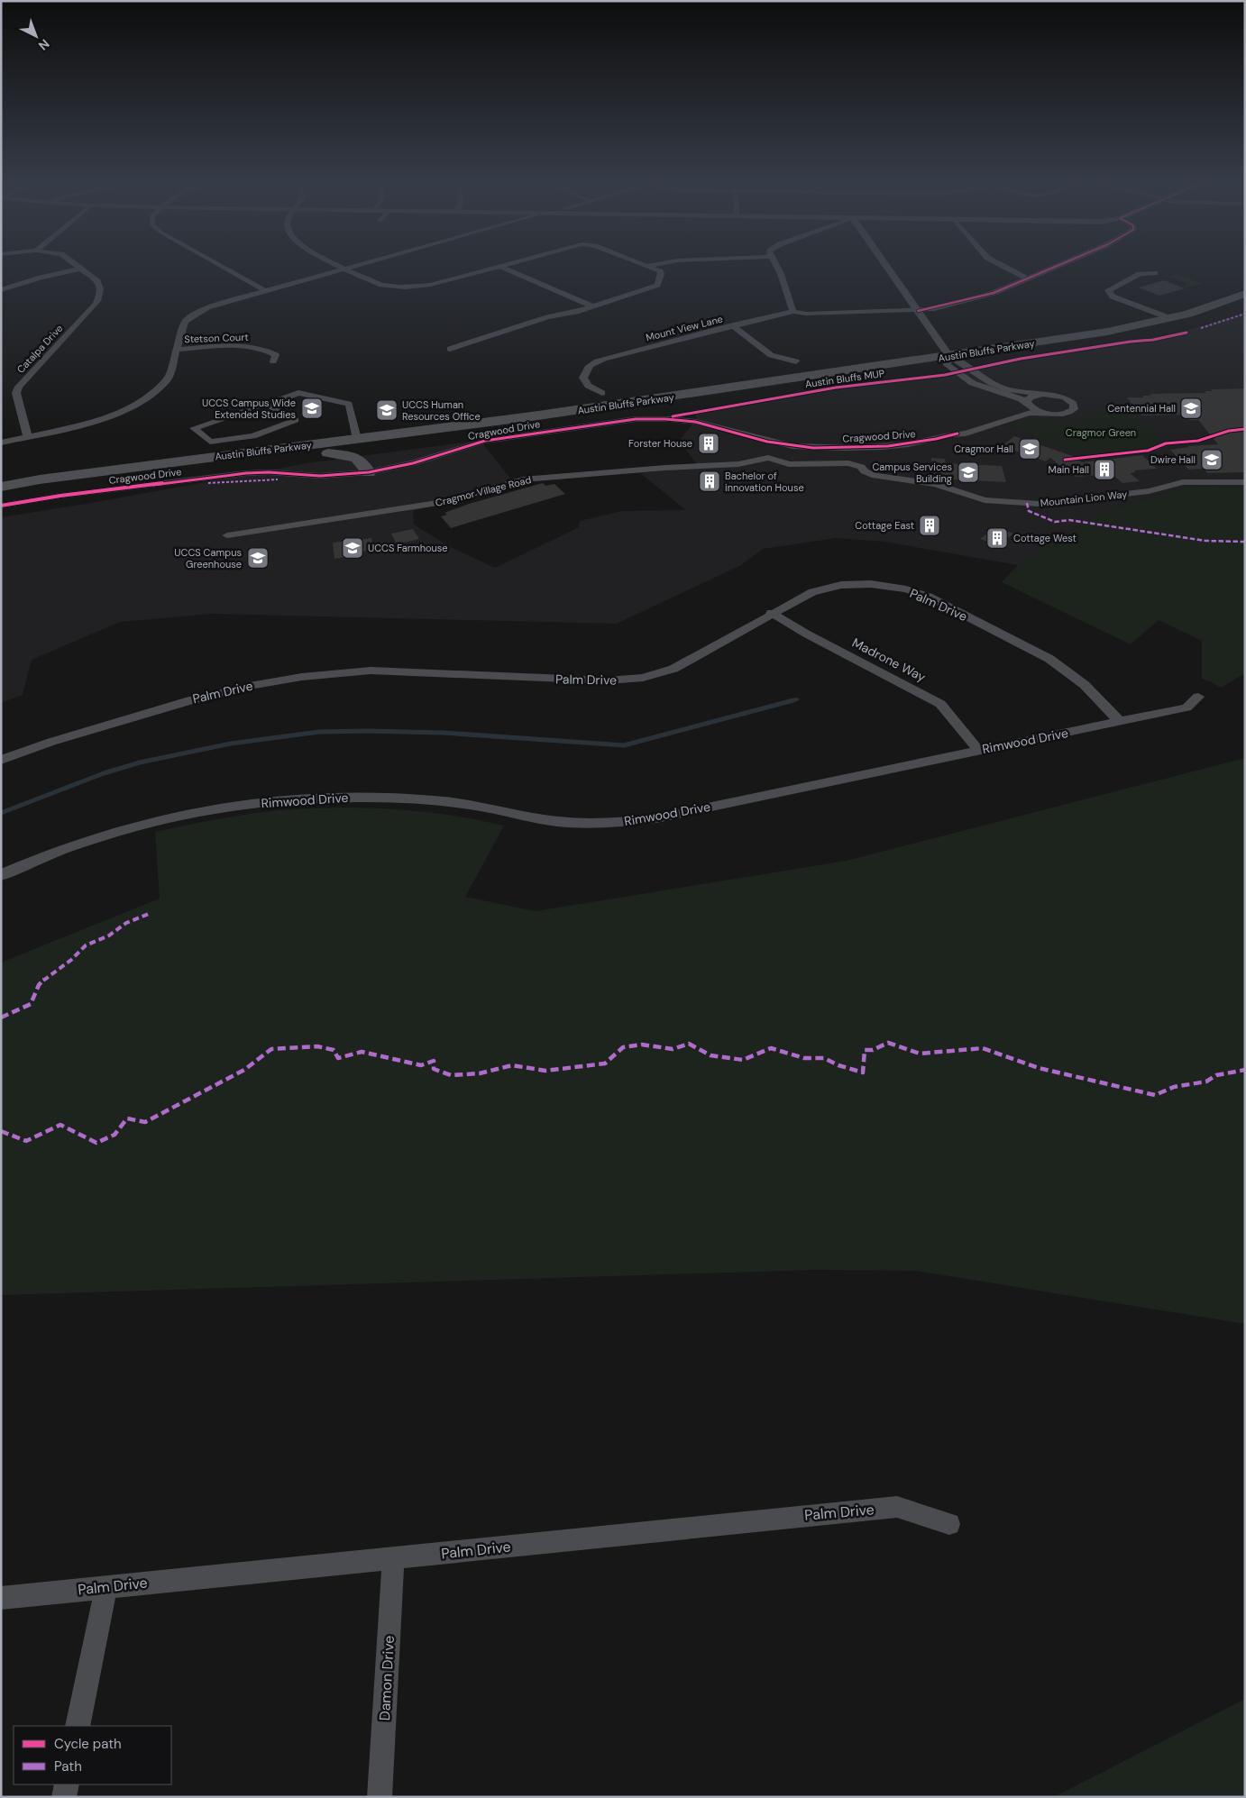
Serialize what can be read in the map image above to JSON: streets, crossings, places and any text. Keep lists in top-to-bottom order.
{
  "streets": {
    "main road": ["Austin Bluffs Parkway"],
    "street": [
      "Mount View Lane",
      "Stetson Court",
      "Catalpa Drive",
      "Cragwood Drive",
      "Cragmor Village Road",
      "Mountain Lion Way",
      "Palm Drive",
      "Madrone Way",
      "Rimwood Drive",
      "Damon Drive"
    ],
    "cycle path": ["Austin Bluffs MUP"]
  },
  "crossings": [
    ["Cragmor Village Road", "Mountain Lion Way"],
    ["Palm Drive", "Madrone Way"],
    ["Palm Drive", "Rimwood Drive"],
    ["Palm Drive", "Damon Drive"],
    ["Madrone Way", "Rimwood Drive"]
  ],
  "parks": ["Cragmor Green"],
  "places": {
    "school or university": [
      "UCCS Campus Wide Extended Studies",
      "Centennial Hall",
      "UCCS Human Resources Office",
      "Cragmor Hall",
      "Dwire Hall",
      "Campus Services Building",
      "UCCS Farmhouse",
      "UCCS Campus Greenhouse"
    ],
    "building": [
      "Forster House",
      "Main Hall",
      "Bachelor of innovation House",
      "Cottage East",
      "Cottage West"
    ]
  },
  "legend": ["Cycle path", "Path"],
  "north": "bottom right"
}
